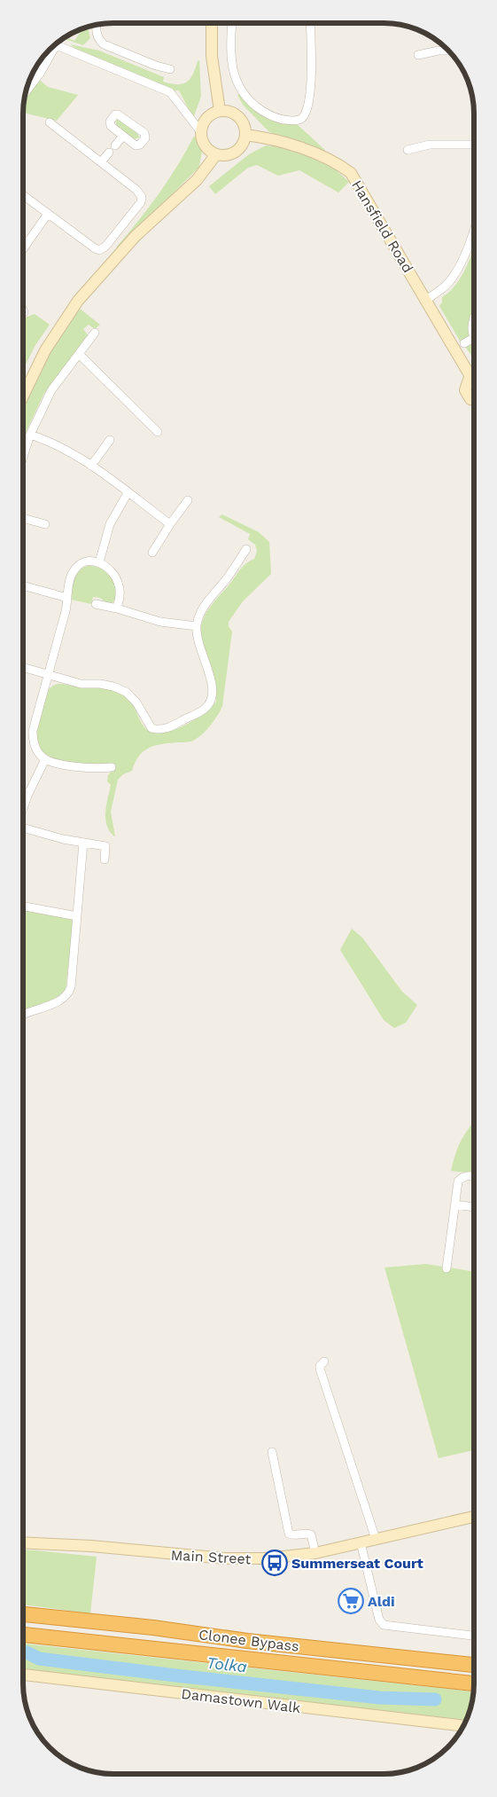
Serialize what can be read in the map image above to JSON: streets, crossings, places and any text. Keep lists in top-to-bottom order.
{
  "streets": {
    "highway": ["Clonee Bypass"],
    "main road": ["Hansfield Road", "Main Street", "Damastown Walk"]
  },
  "water": ["Tolka"],
  "places": {
    "bus stop": ["Summerseat Court"],
    "supermarket": ["Aldi"]
  }
}
